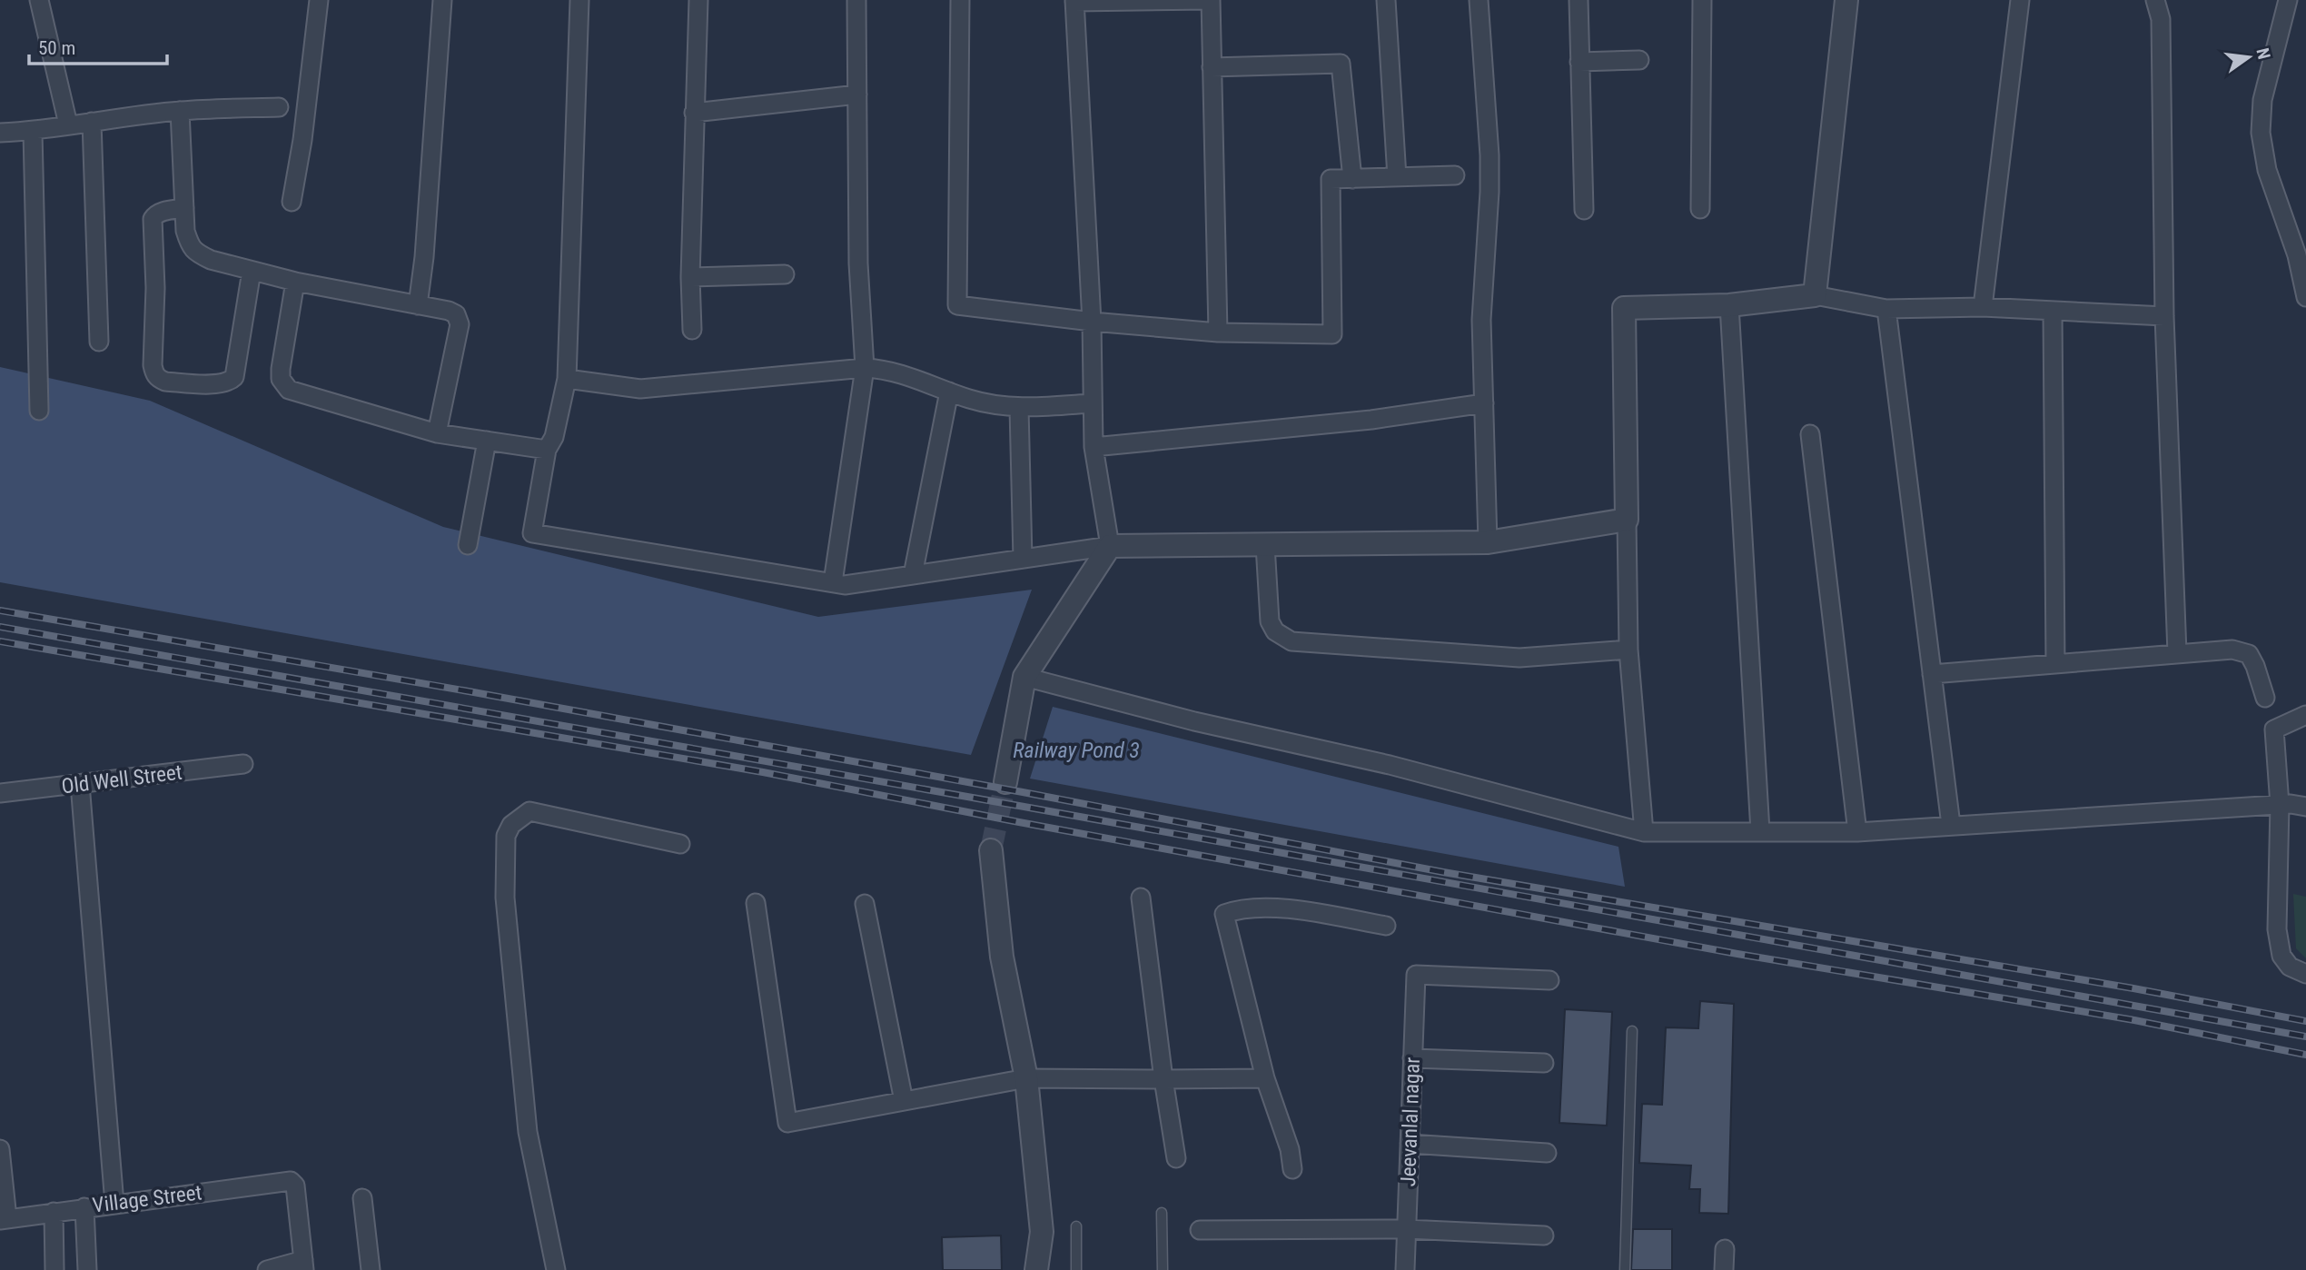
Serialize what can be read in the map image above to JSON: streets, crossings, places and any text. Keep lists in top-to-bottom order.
{
  "streets": {
    "street": ["Old Well Street", "Jeevanlal nagar", "Village Street"]
  },
  "water": ["Railway Pond 3"],
  "scale_bar": "50 m",
  "north": "right"
}
